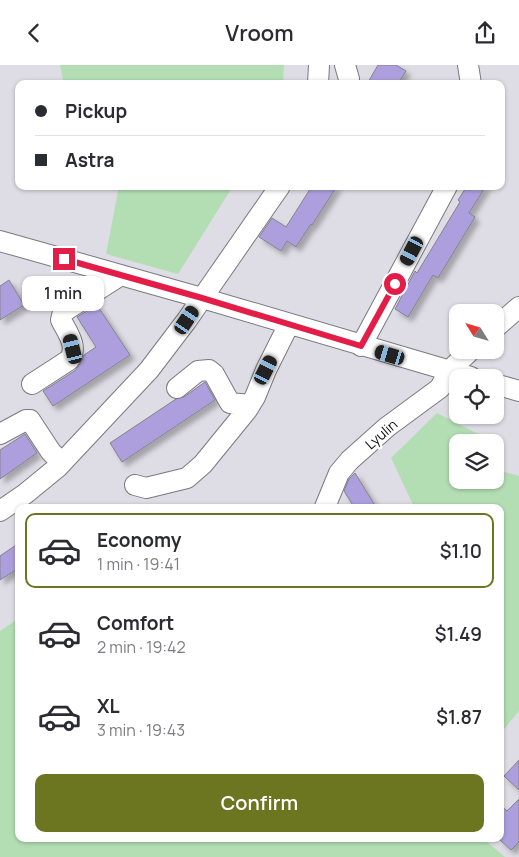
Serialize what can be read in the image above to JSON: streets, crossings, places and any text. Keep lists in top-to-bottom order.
{
  "streets": {
    "street": ["Lyulin"]
  },
  "north": "top left",
  "page": {
    "header": "Vroom",
    "banner": ["Pickup", "Astra"],
    "bubble": "1 min",
    "list": [
      {
        "name": "Economy",
        "note": "1 min · 19:41",
        "value": "$1.10"
      },
      {
        "name": "Comfort",
        "note": "2 min · 19:42",
        "value": "$1.49"
      },
      {
        "name": "XL",
        "note": "3 min · 19:43",
        "value": "$1.87"
      }
    ],
    "buttons": "Confirm"
  }
}
